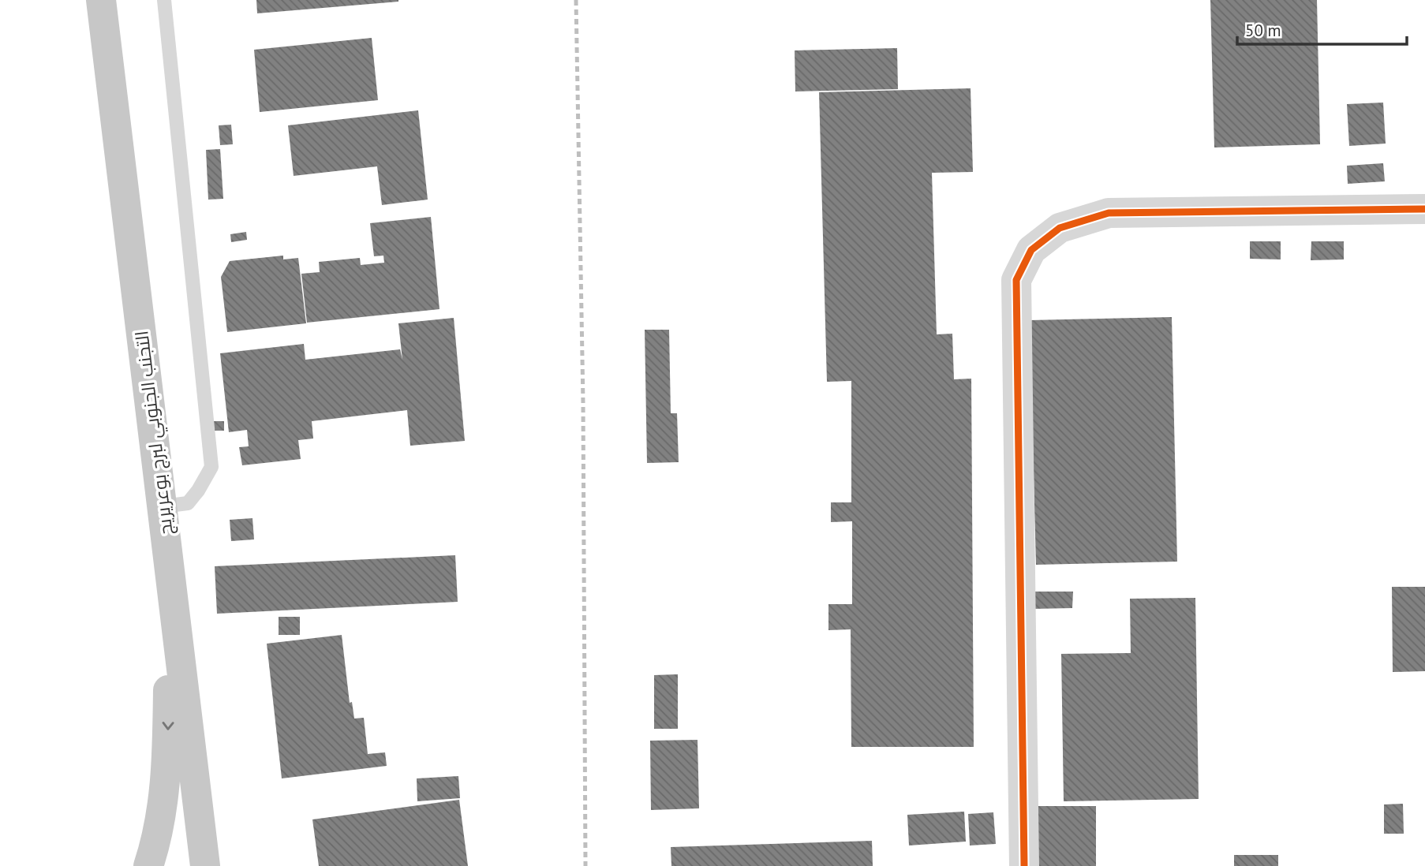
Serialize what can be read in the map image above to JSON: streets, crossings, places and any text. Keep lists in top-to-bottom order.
{
  "streets": {
    "highway": ["التجنب الجنوبي لبرج بوعريريج"]
  },
  "scale_bar": "50 m"
}
